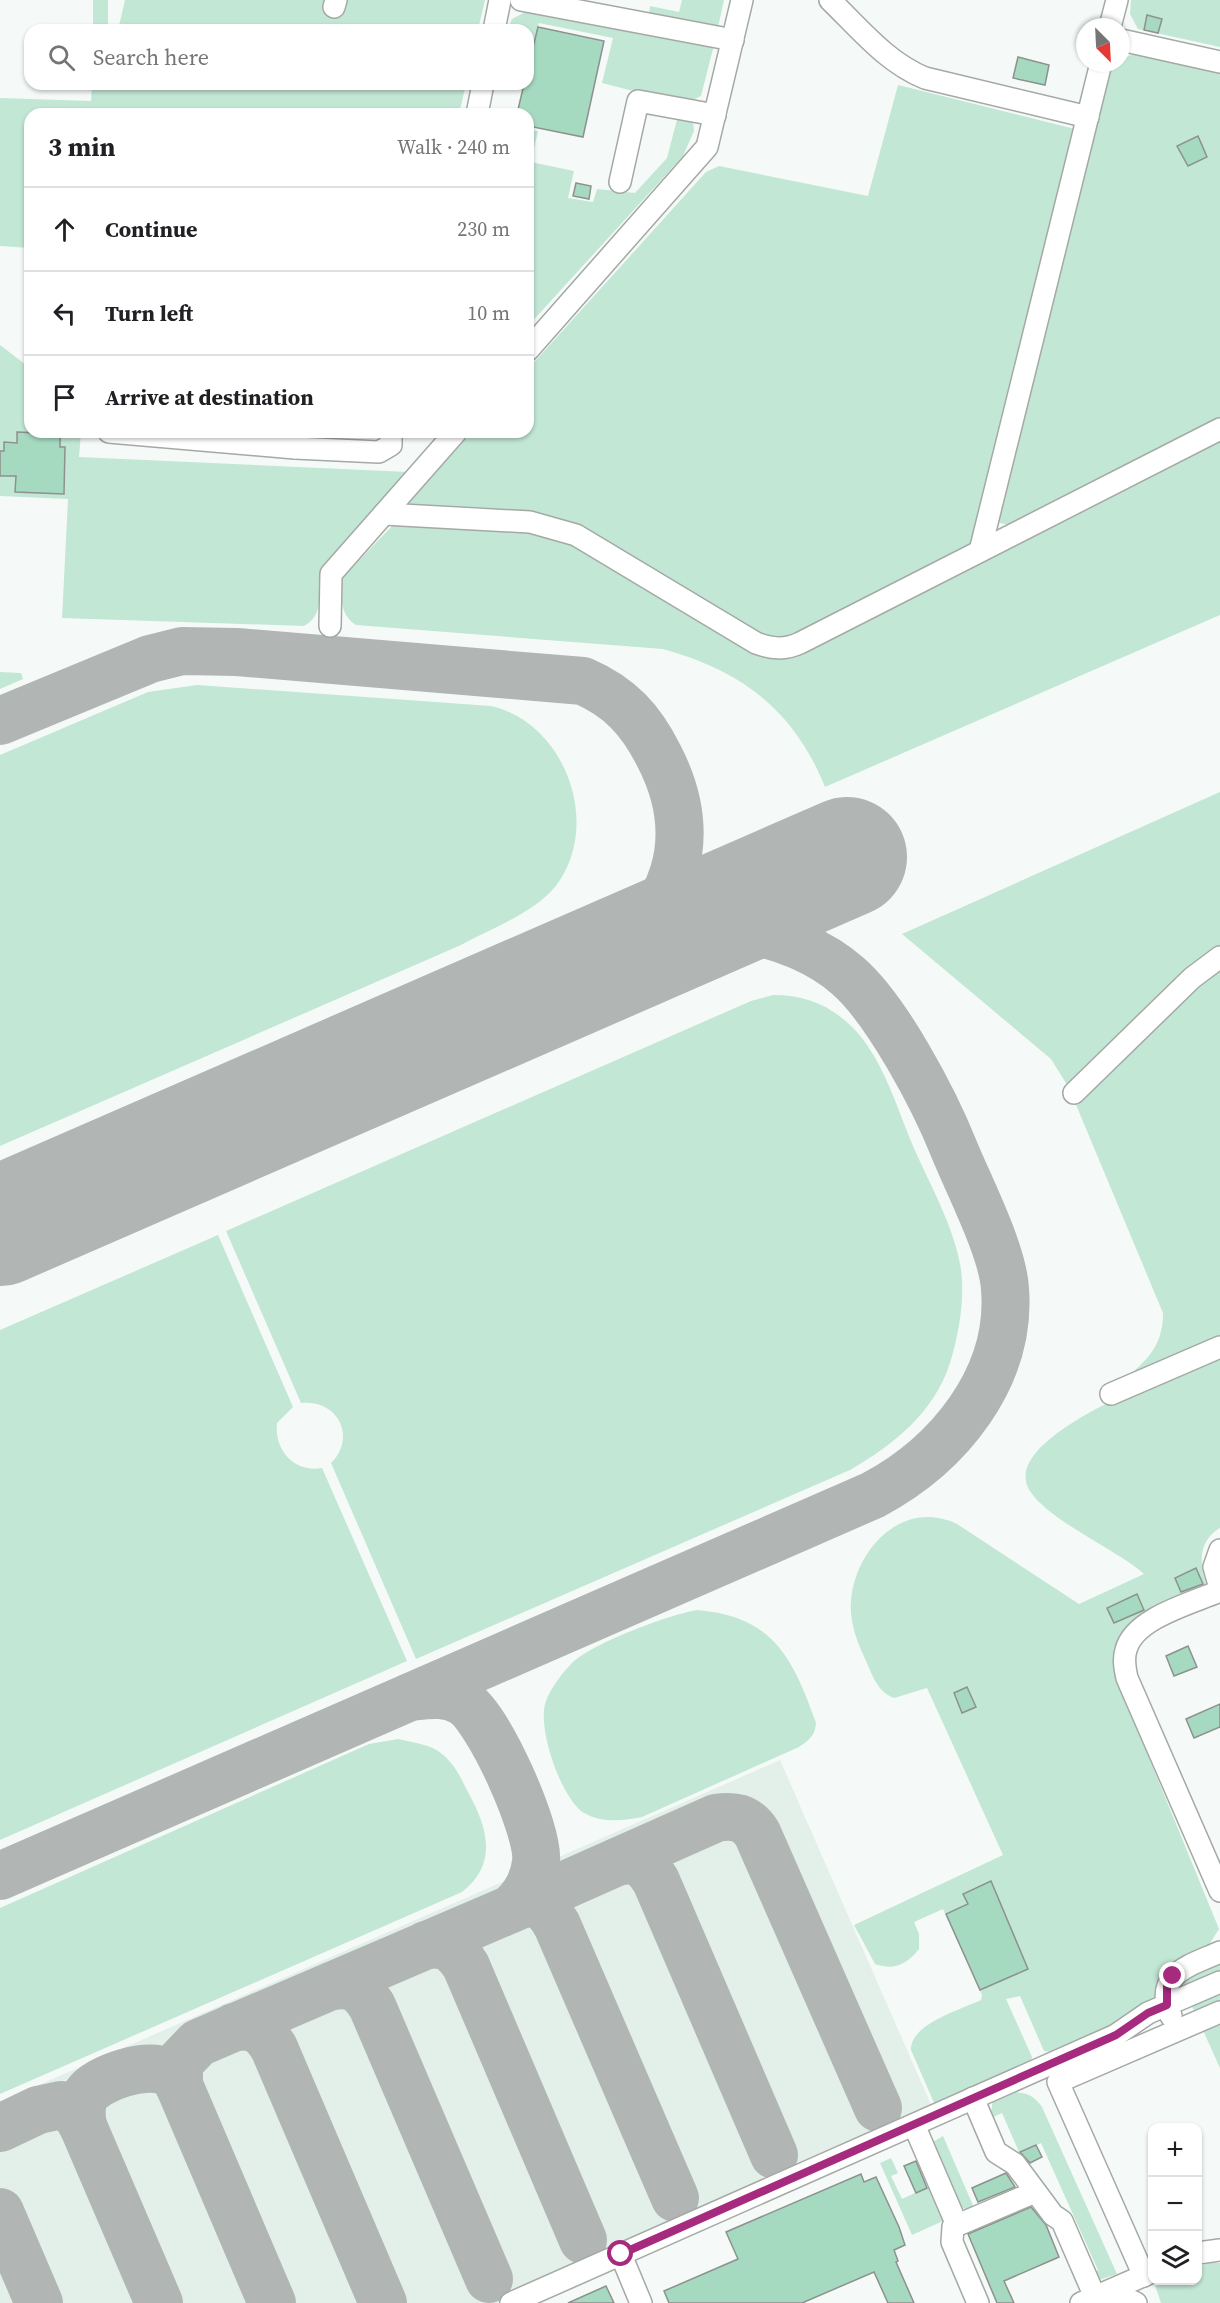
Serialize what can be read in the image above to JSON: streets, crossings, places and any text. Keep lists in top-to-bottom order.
{
  "north": "bottom right",
  "page": {
    "search": "Search here",
    "heading": ["3 min", "Walk · 240 m"],
    "list": [
      ["Continue", "230 m"],
      ["Turn left", "10 m"],
      "Arrive at destination"
    ],
    "map_buttons": ["+", "−"]
  }
}
